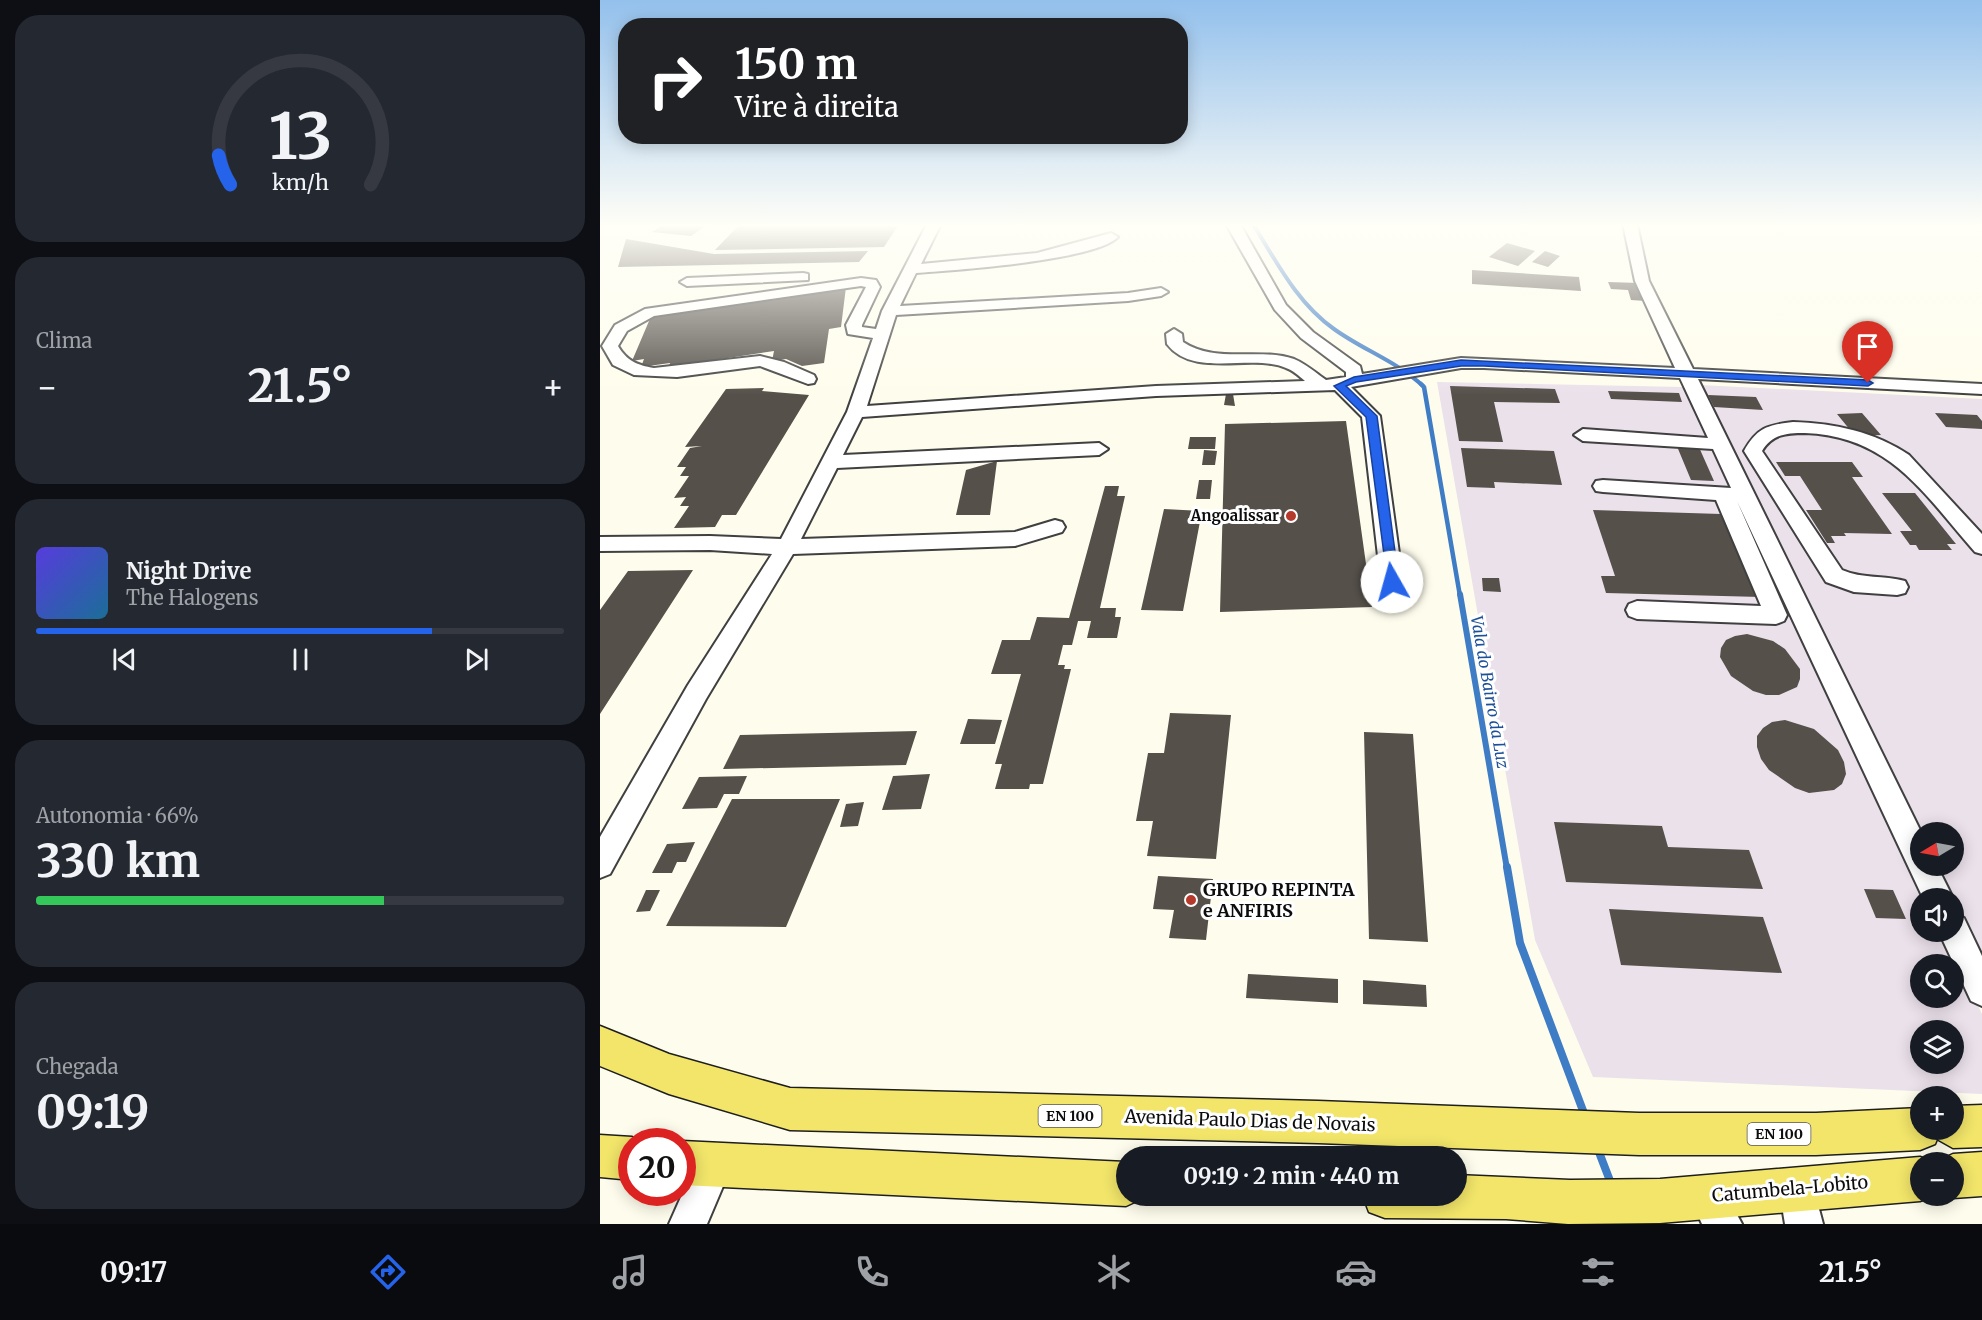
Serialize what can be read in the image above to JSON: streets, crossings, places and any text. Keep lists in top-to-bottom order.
{
  "streets": {
    "main road": ["EN 100", "Avenida Paulo Dias de Novais", "Catumbela-Lobito"]
  },
  "water": ["Vala do Bairro da Luz"],
  "places": ["Angoalissar", "GRUPO REPINTA e ANFIRIS"],
  "north": "left",
  "page": {
    "turn": ["150 m", "Vire à direita"],
    "tile": [
      "Clima",
      ["Autonomia · 66%", "330 km"],
      ["Chegada", "09:19"]
    ],
    "heat": ["−", "21.5°", "+"],
    "song": ["Night Drive", "The Halogens"],
    "map_buttons": ["+", "−"],
    "limit": "20",
    "trip": "09:19 · 2 min · 440 m",
    "tabs": ["09:17", "21.5°"],
    "gauge": ["13", "km/h"]
  }
}
